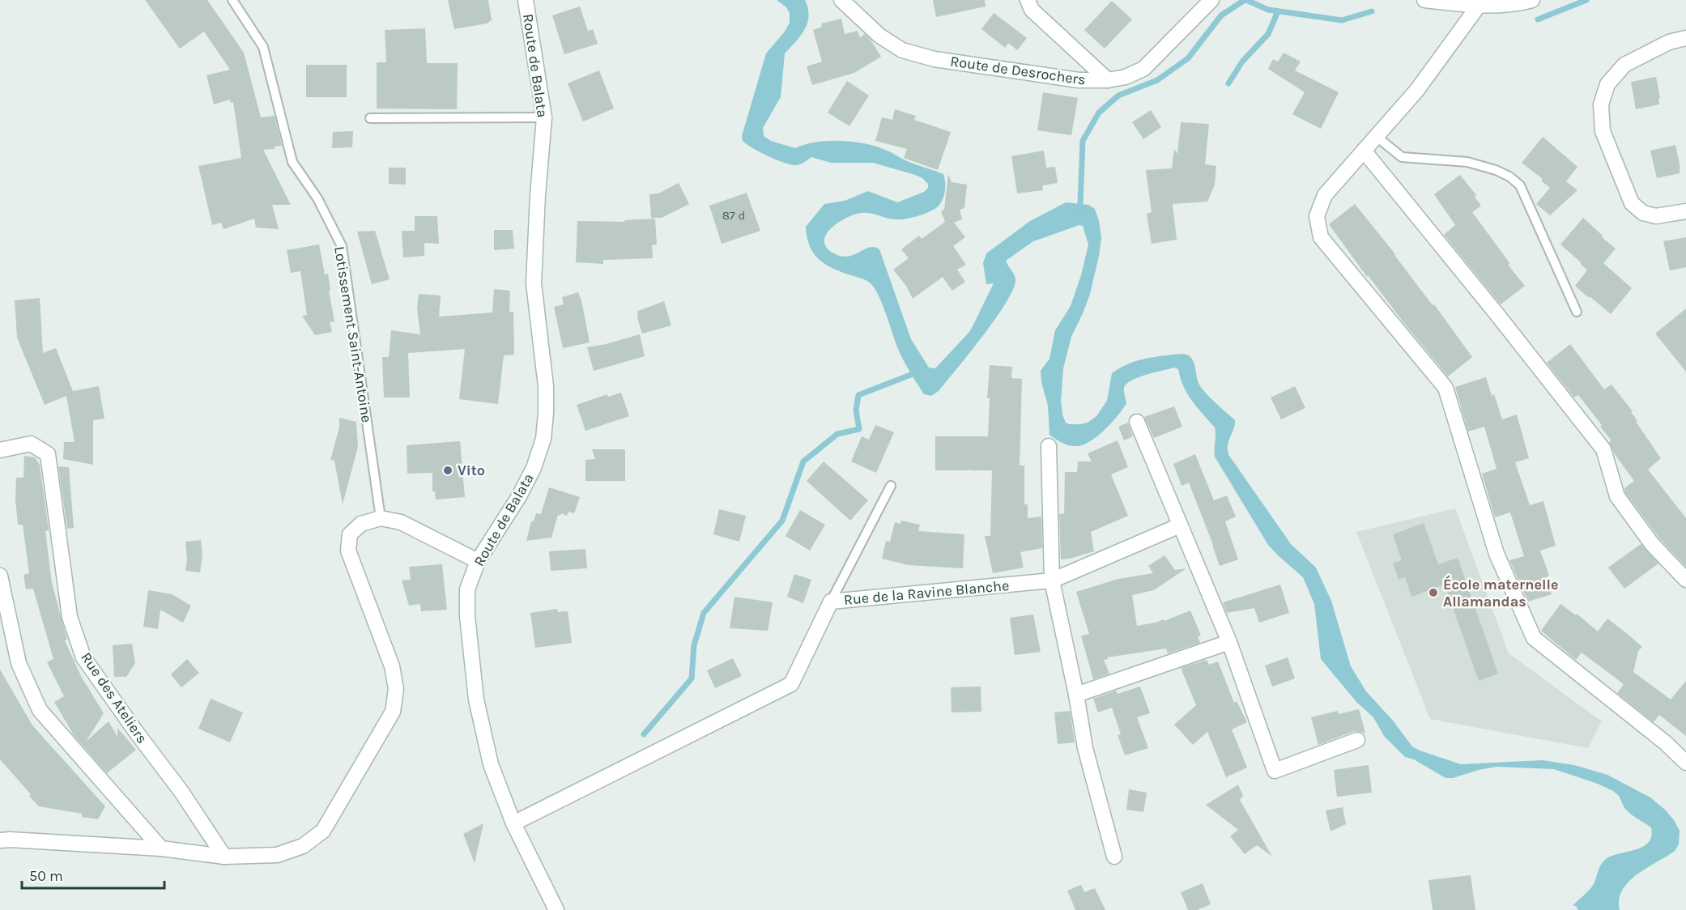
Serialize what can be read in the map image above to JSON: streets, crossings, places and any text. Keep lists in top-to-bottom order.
{
  "streets": {
    "street": [
      "Route de Balata",
      "Route de Desrochers",
      "Rue de la Ravine Blanche",
      "Rue des Ateliers"
    ],
    "lane": ["Lotissement Saint-Antoine"]
  },
  "crossings": [
    ["Route de Balata", "Rue de la Ravine Blanche"]
  ],
  "places": ["Vito", "École maternelle Allamandas"],
  "house_numbers": ["87 d"],
  "scale_bar": "50 m"
}
